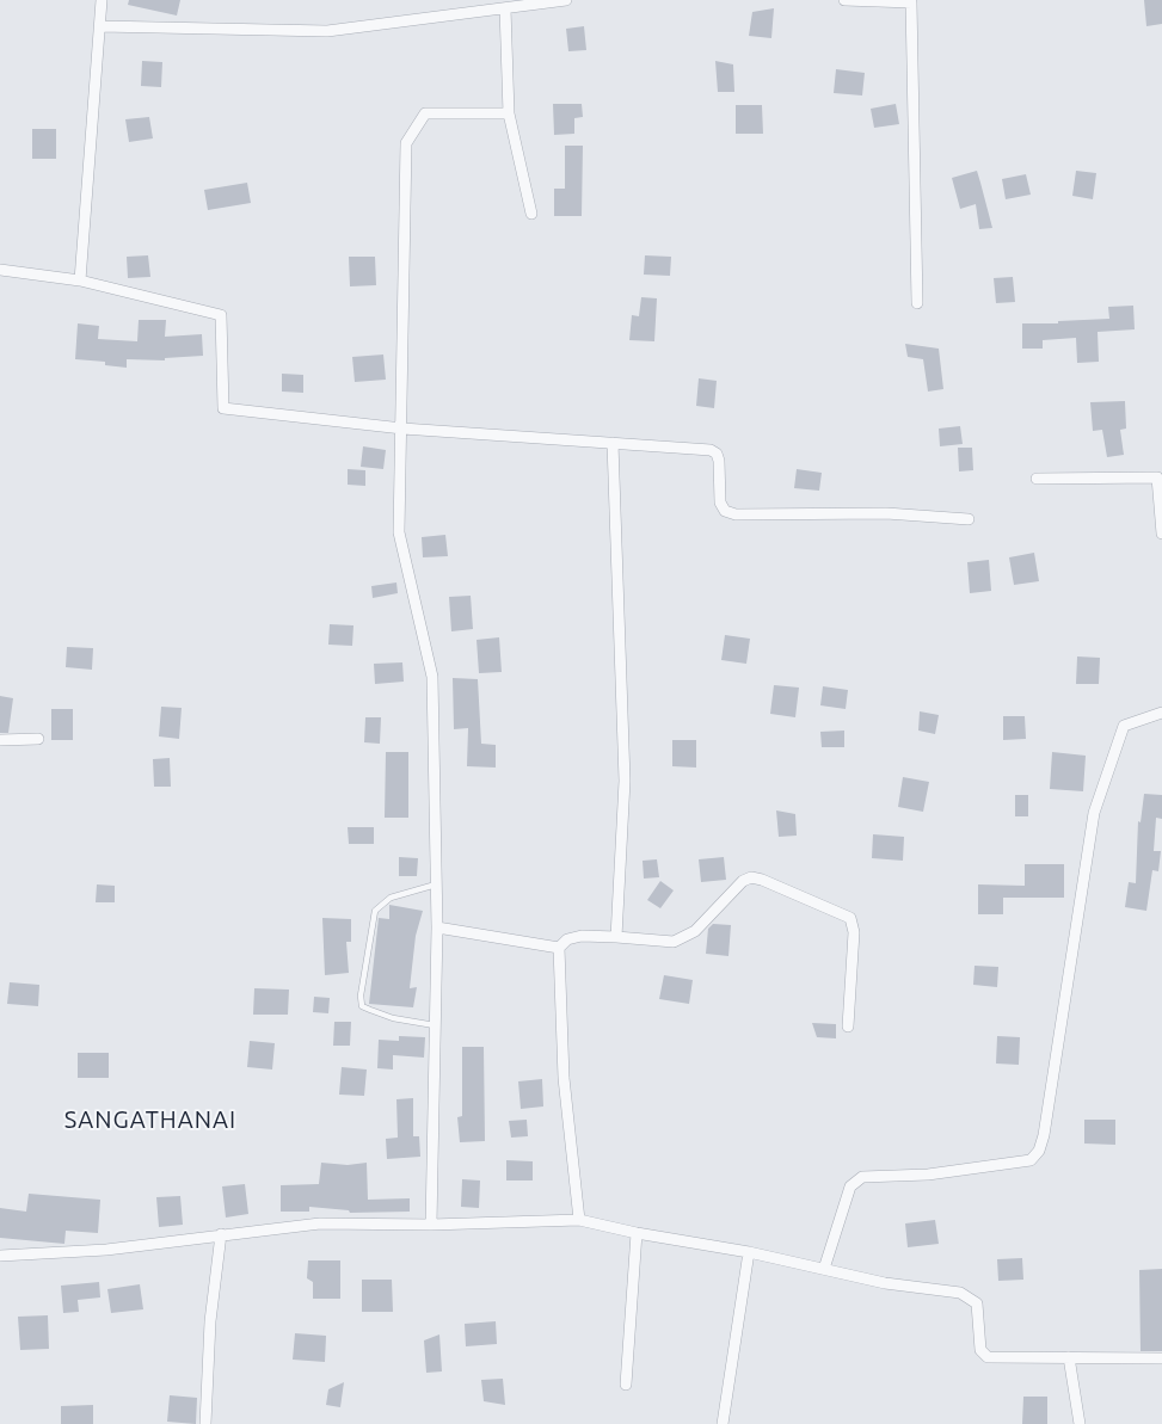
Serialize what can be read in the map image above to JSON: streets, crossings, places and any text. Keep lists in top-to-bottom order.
{
  "districts": ["SANGATHANAI"]
}
